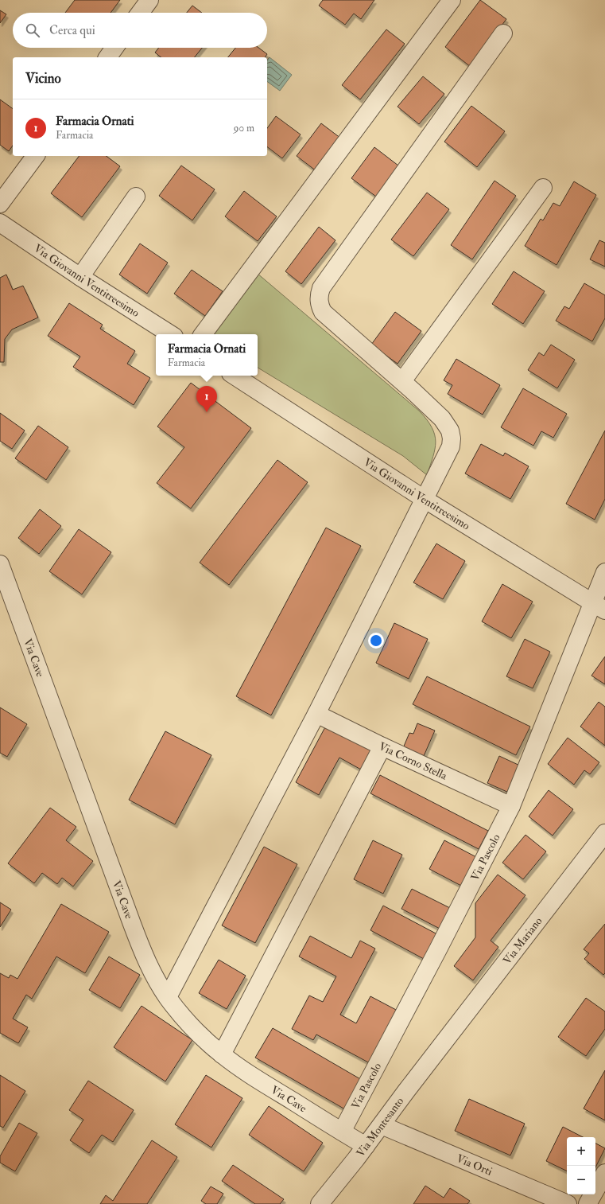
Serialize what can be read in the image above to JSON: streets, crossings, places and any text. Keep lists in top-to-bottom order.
{
  "streets": {
    "street": [
      "Via Giovanni Ventitreesimo",
      "Via Cave",
      "Via Corno Stella",
      "Via Pascolo",
      "Via Mariano",
      "Via Montesanto",
      "Via Orti"
    ]
  },
  "crossings": [
    ["Via Giovanni Ventitreesimo", "Via Pascolo"],
    ["Via Cave", "Via Pascolo"],
    ["Via Cave", "Via Montesanto"],
    ["Via Corno Stella", "Via Pascolo"],
    ["Via Mariano", "Via Montesanto"],
    ["Via Montesanto", "Via Orti"]
  ],
  "page": {
    "search": "Cerca qui",
    "heading": "Vicino",
    "list": [
      {
        "mark": "1",
        "name": "Farmacia Ornati",
        "note": "Farmacia",
        "value": "90 m"
      }
    ],
    "popup": ["Farmacia Ornati", "Farmacia"],
    "pins": "1",
    "map_buttons": ["+", "−"]
  }
}
